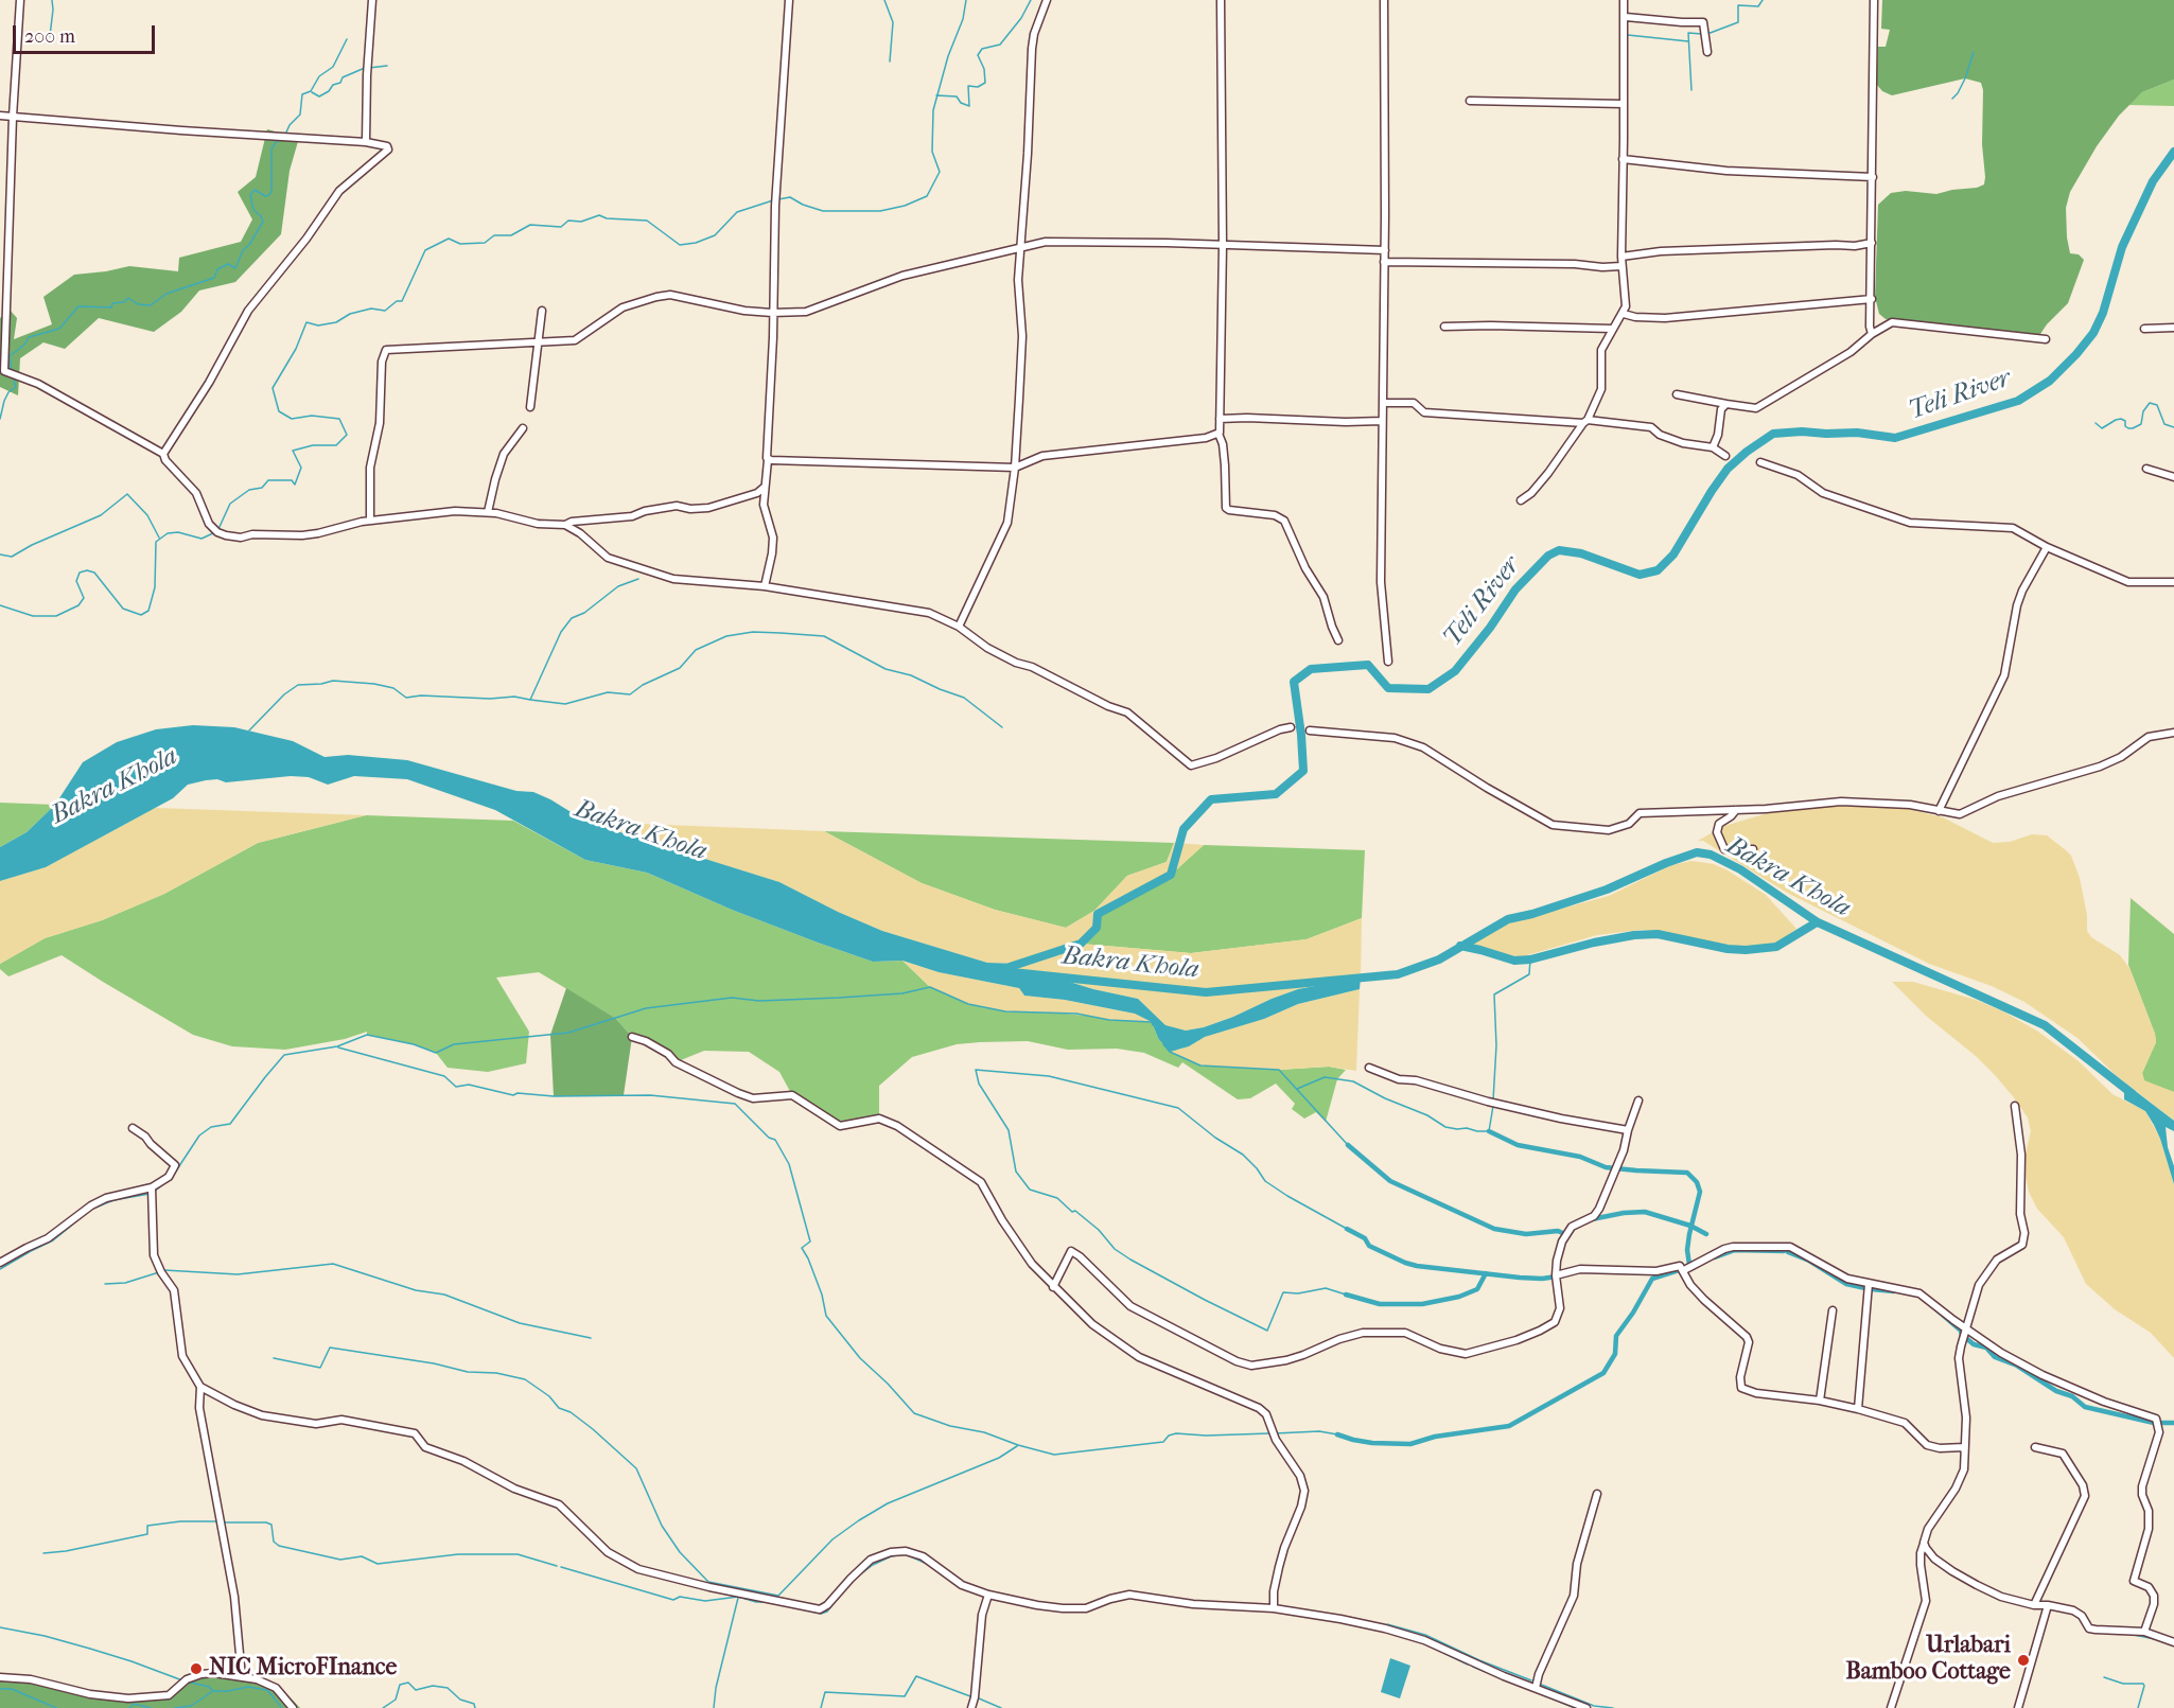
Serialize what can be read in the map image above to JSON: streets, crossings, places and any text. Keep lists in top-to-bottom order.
{
  "water": ["Teli River", "Bakra Khola"],
  "places": ["Urlabari Bamboo Cottage", "NIC MicroFInance"],
  "scale_bar": "200 m"
}
